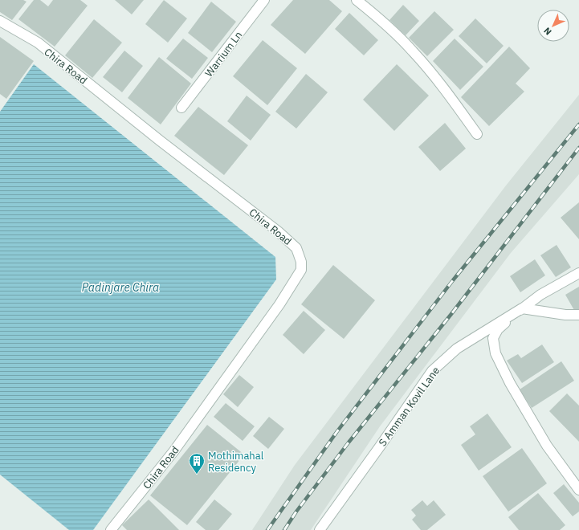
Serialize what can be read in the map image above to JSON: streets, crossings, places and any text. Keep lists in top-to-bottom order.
{
  "streets": {
    "street": ["Warrium Ln", "Chira Road", "S Amman Kovil Lane"]
  },
  "water": ["Padinjare Chira"],
  "places": {
    "building": ["Mothimahal Residency"]
  },
  "north": "bottom left"
}
